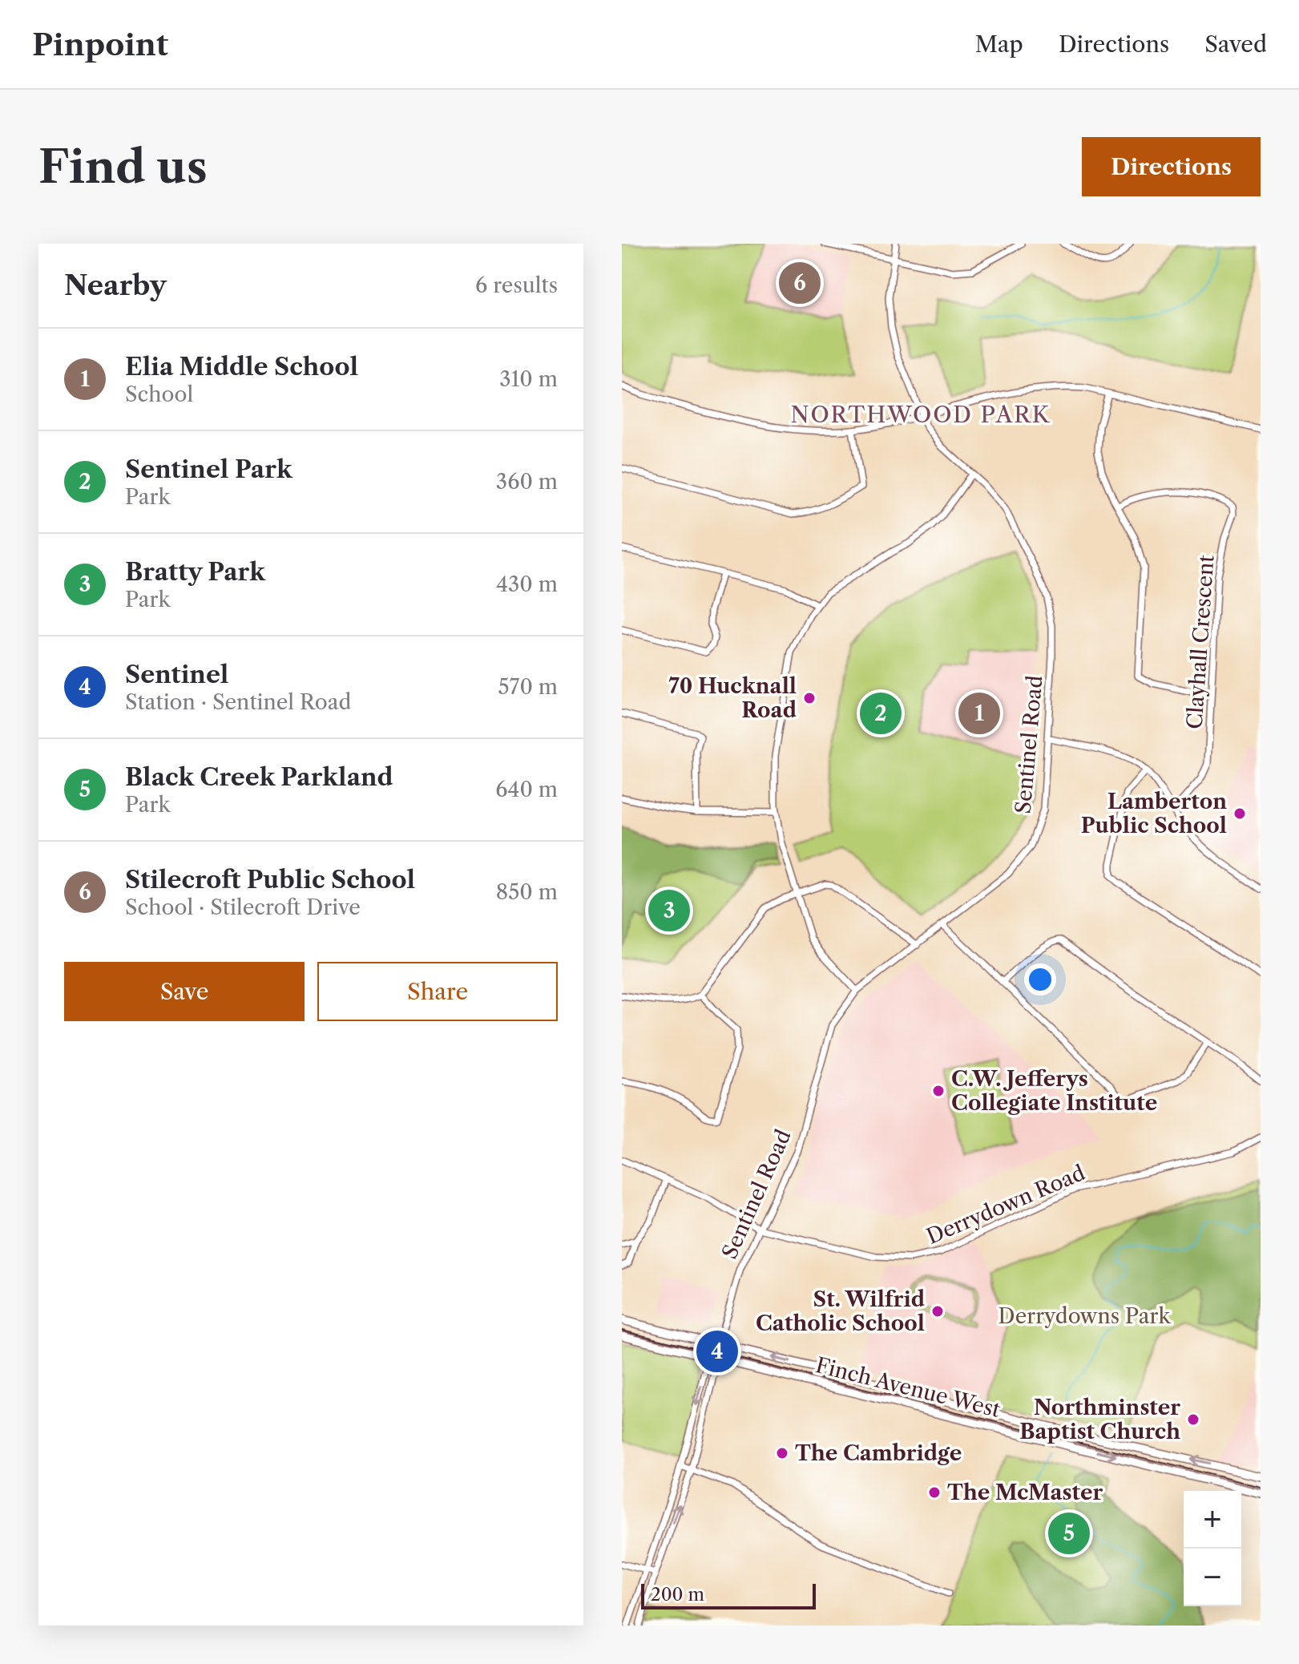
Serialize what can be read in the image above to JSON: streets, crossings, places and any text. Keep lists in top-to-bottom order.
{
  "streets": {
    "main road": ["Finch Avenue West"],
    "street": ["Clayhall Crescent", "Sentinel Road", "Derrydown Road"]
  },
  "crossings": [
    ["Sentinel Road", "Derrydown Road"],
    ["Sentinel Road", "Finch Avenue West"]
  ],
  "districts": ["NORTHWOOD PARK"],
  "parks": ["Derrydowns Park"],
  "places": [
    "70 Hucknall Road",
    "Lamberton Public School",
    "C.W. Jefferys Collegiate Institute",
    "St. Wilfrid Catholic School",
    "Northminster Baptist Church",
    "The Cambridge",
    "The McMaster"
  ],
  "scale_bar": "200 m",
  "page": {
    "header": "Pinpoint",
    "nav": ["Map", "Directions", "Saved"],
    "buttons": [
      "Directions",
      ["Save", "Share"]
    ],
    "title": "Find us",
    "heading": ["Nearby", "6 results"],
    "pins": [
      "6",
      "1",
      "2",
      "3",
      "4",
      "5"
    ],
    "list": [
      {
        "mark": "1",
        "name": "Elia Middle School",
        "note": "School",
        "value": "310 m"
      },
      {
        "mark": "2",
        "name": "Sentinel Park",
        "note": "Park",
        "value": "360 m"
      },
      {
        "mark": "3",
        "name": "Bratty Park",
        "note": "Park",
        "value": "430 m"
      },
      {
        "mark": "4",
        "name": "Sentinel",
        "note": "Station · Sentinel Road",
        "value": "570 m"
      },
      {
        "mark": "5",
        "name": "Black Creek Parkland",
        "note": "Park",
        "value": "640 m"
      },
      {
        "mark": "6",
        "name": "Stilecroft Public School",
        "note": "School · Stilecroft Drive",
        "value": "850 m"
      }
    ],
    "map_buttons": ["+", "−"],
    "scale": "200 m"
  }
}
